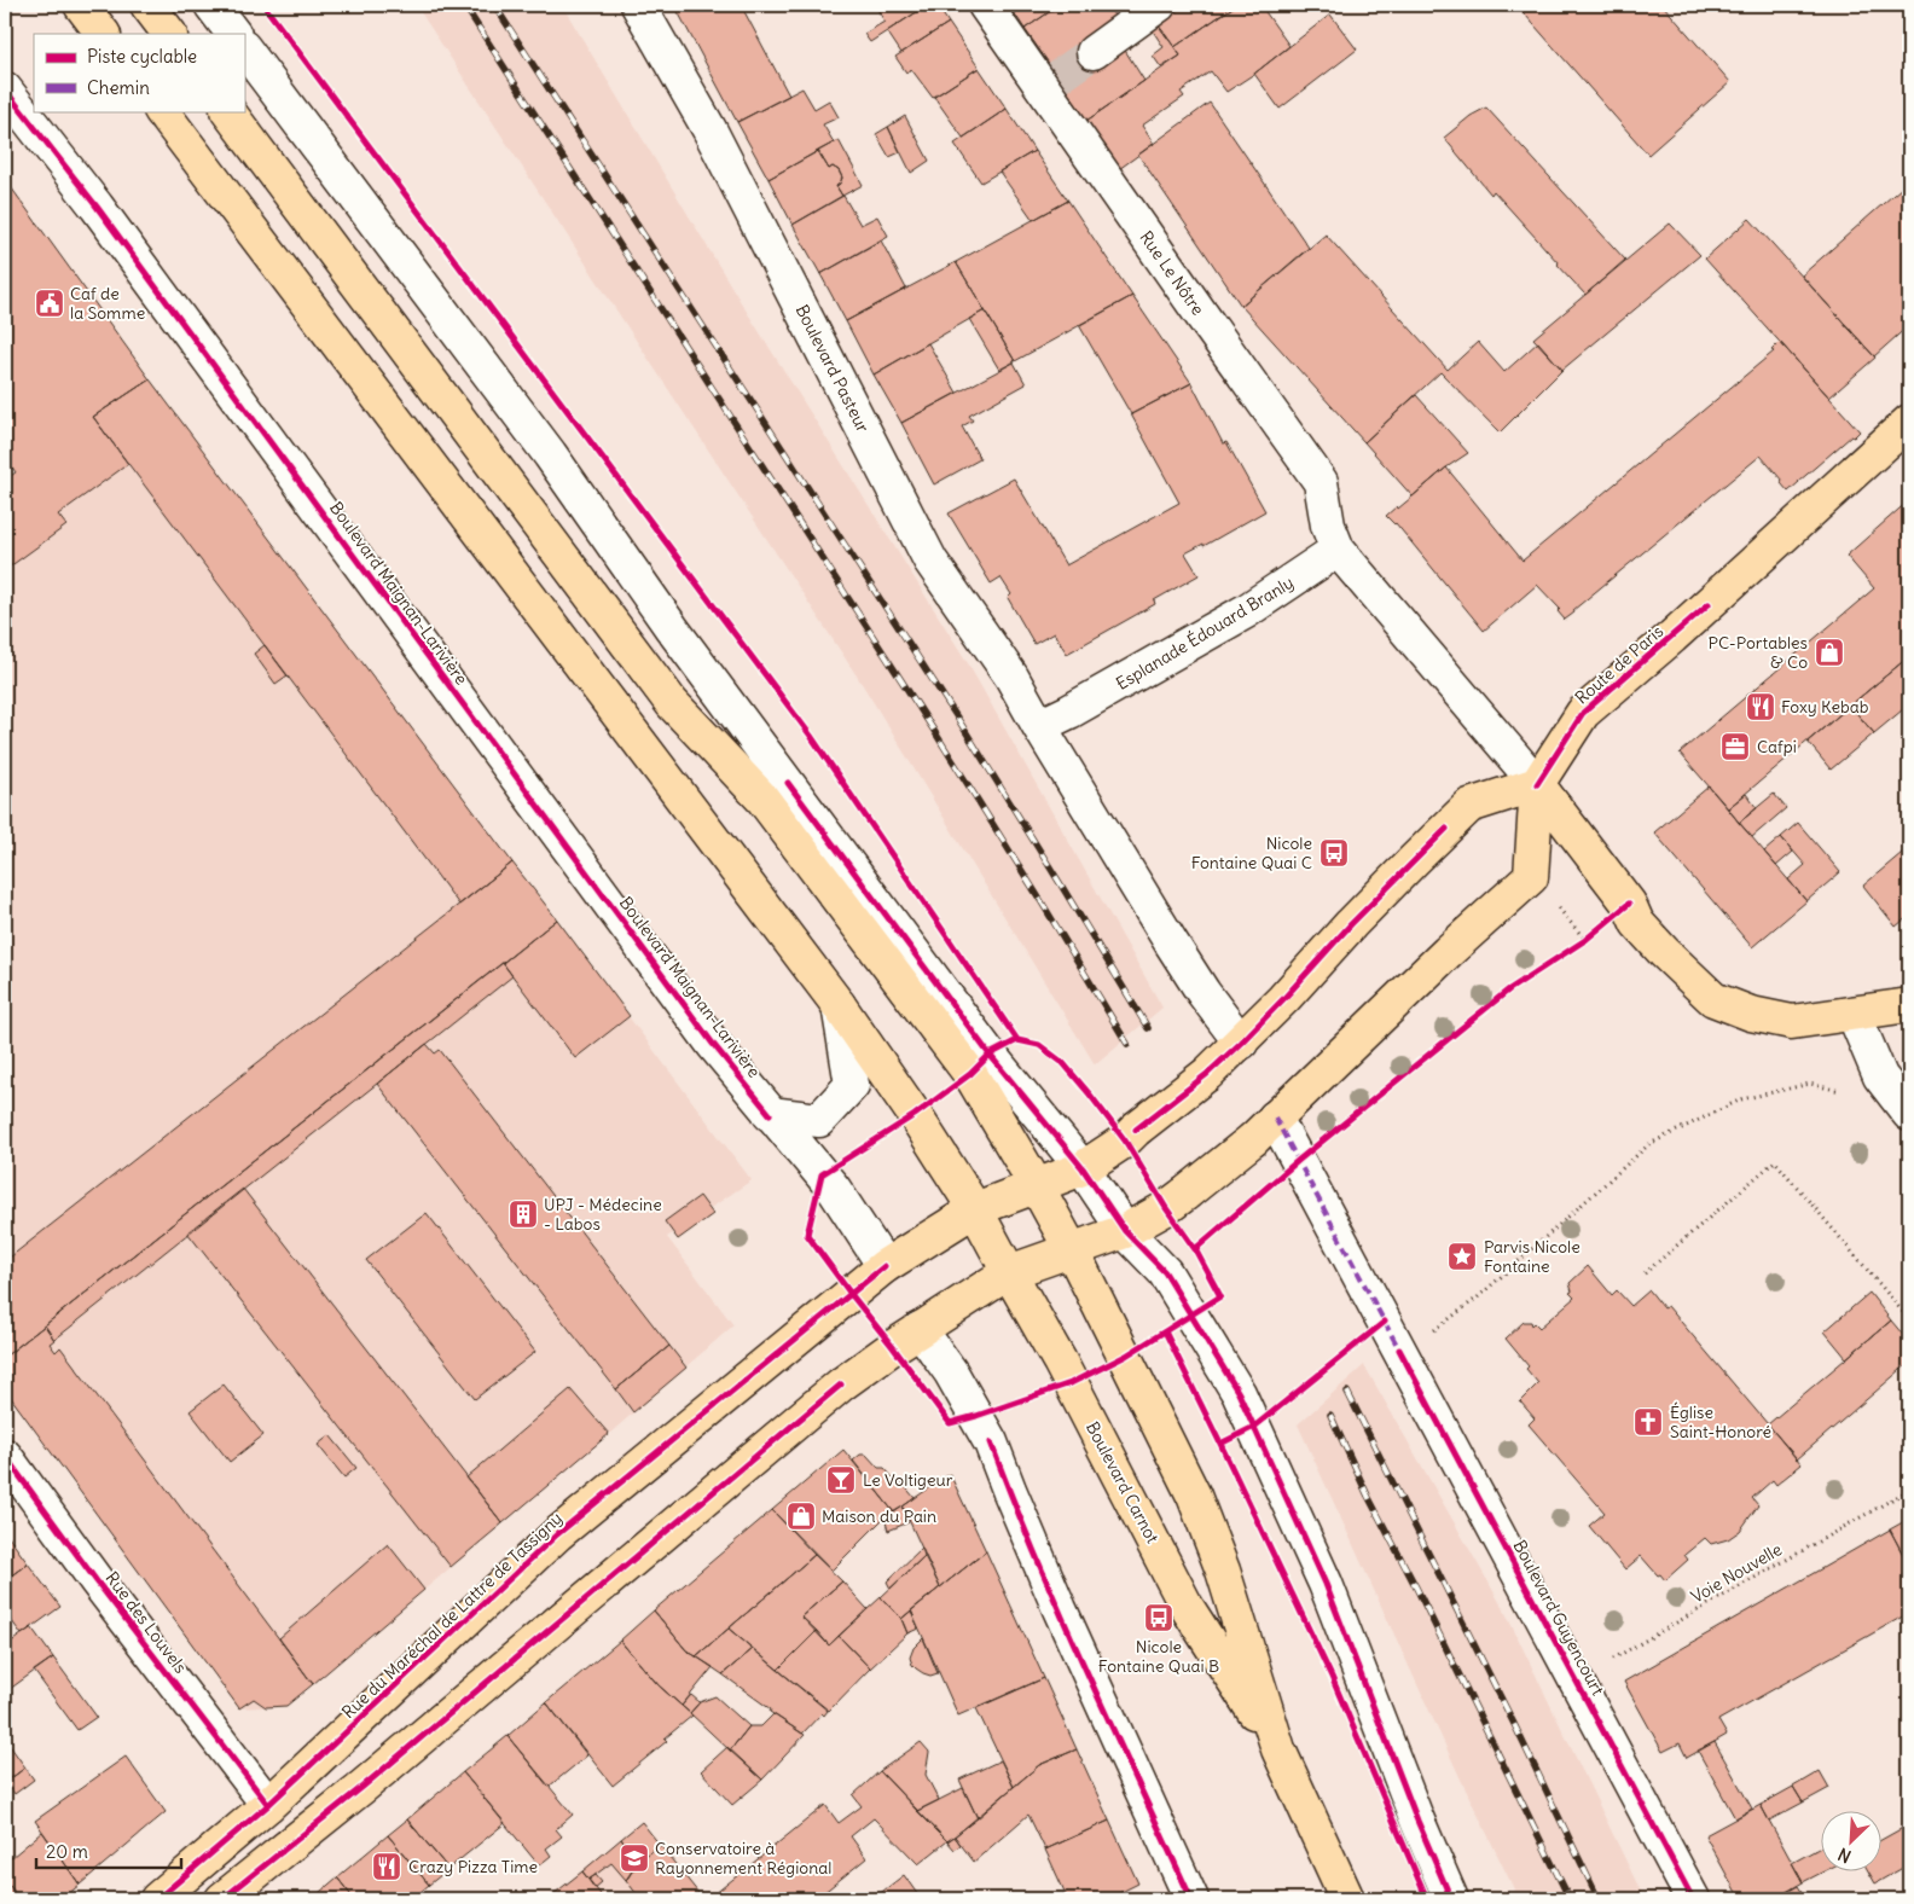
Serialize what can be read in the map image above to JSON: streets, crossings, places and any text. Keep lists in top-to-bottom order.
{
  "streets": {
    "main road": ["Route de Paris", "Boulevard Carnot", "Rue du Maréchal de Lattre de Tassigny"],
    "street": [
      "Rue Le Nôtre",
      "Boulevard Pasteur",
      "Boulevard Maignan-Larivière",
      "Esplanade Édouard Branly",
      "Boulevard Guyencourt",
      "Rue des Louvels"
    ],
    "path": ["Voie Nouvelle"]
  },
  "crossings": [
    ["Rue Le Nôtre", "Esplanade Édouard Branly"],
    ["Boulevard Pasteur", "Esplanade Édouard Branly"],
    ["Boulevard Maignan-Larivière", "Rue du Maréchal de Lattre de Tassigny"],
    ["Boulevard Carnot", "Rue du Maréchal de Lattre de Tassigny"],
    ["Voie Nouvelle", "Boulevard Guyencourt"],
    ["Rue du Maréchal de Lattre de Tassigny", "Rue des Louvels"]
  ],
  "places": {
    "public building": ["Caf de la Somme"],
    "shop": ["PC-Portables & Co", "Maison du Pain"],
    "restaurant": ["Foxy Kebab", "Crazy Pizza Time"],
    "office": ["Cafpi"],
    "bus stop": ["Nicole Fontaine Quai C", "Nicole Fontaine Quai B"],
    "building": ["UPJ - Médecine - Labos"],
    "place": ["Parvis Nicole Fontaine"],
    "church": ["Église Saint-Honoré"],
    "bar": ["Le Voltigeur"],
    "school or university": ["Conservatoire à Rayonnement Régional"]
  },
  "legend": ["Piste cyclable", "Chemin"],
  "scale_bar": "20 m",
  "north": "bottom left"
}
